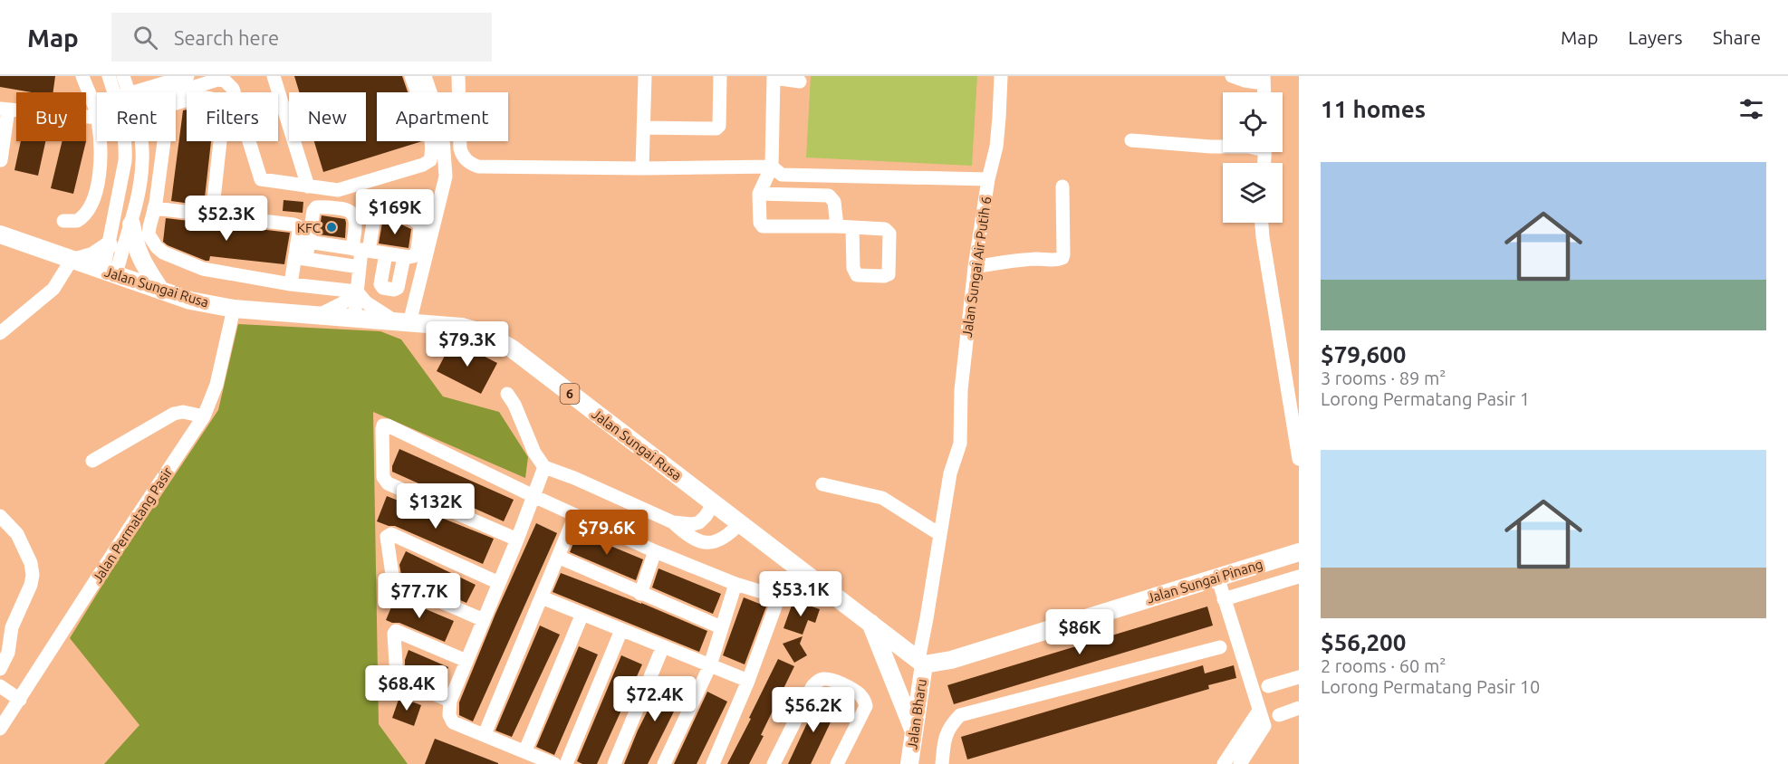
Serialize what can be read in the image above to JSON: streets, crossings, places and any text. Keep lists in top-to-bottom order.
{
  "streets": {
    "main road": [
      "Jalan Sungai Rusa",
      "6",
      "Jalan Sungai Pinang",
      "Jalan Bharu"
    ],
    "street": ["Jalan Sungai Air Putih 6", "Jalan Permatang Pasir"]
  },
  "crossings": [
    ["Jalan Sungai Air Putih 6", "Jalan Sungai Rusa"],
    ["Jalan Sungai Air Putih 6", "Jalan Sungai Pinang"],
    ["Jalan Sungai Air Putih 6", "Jalan Bharu"],
    ["Jalan Sungai Rusa", "Jalan Permatang Pasir"],
    ["Jalan Sungai Rusa", "Jalan Sungai Pinang"],
    ["Jalan Sungai Rusa", "Jalan Bharu"],
    ["Jalan Sungai Pinang", "Jalan Bharu"]
  ],
  "places": ["KFC"],
  "page": {
    "header": "Map",
    "search": "Search here",
    "nav": ["Map", "Layers", "Share"],
    "heading": "11 homes",
    "chip": [
      "Buy",
      "Rent",
      "Filters",
      "New",
      "Apartment"
    ],
    "list": [
      {
        "name": "$79,600",
        "note": "3 rooms · 89 m² · Lorong Permatang Pasir 1"
      },
      {
        "name": "$56,200",
        "note": "2 rooms · 60 m² · Lorong Permatang Pasir 10"
      }
    ],
    "price": [
      "$169K",
      "$52.3K",
      "$79.3K",
      "$132K",
      "$79.6K",
      "$53.1K",
      "$77.7K",
      "$86K",
      "$68.4K",
      "$72.4K",
      "$56.2K"
    ]
  }
}
